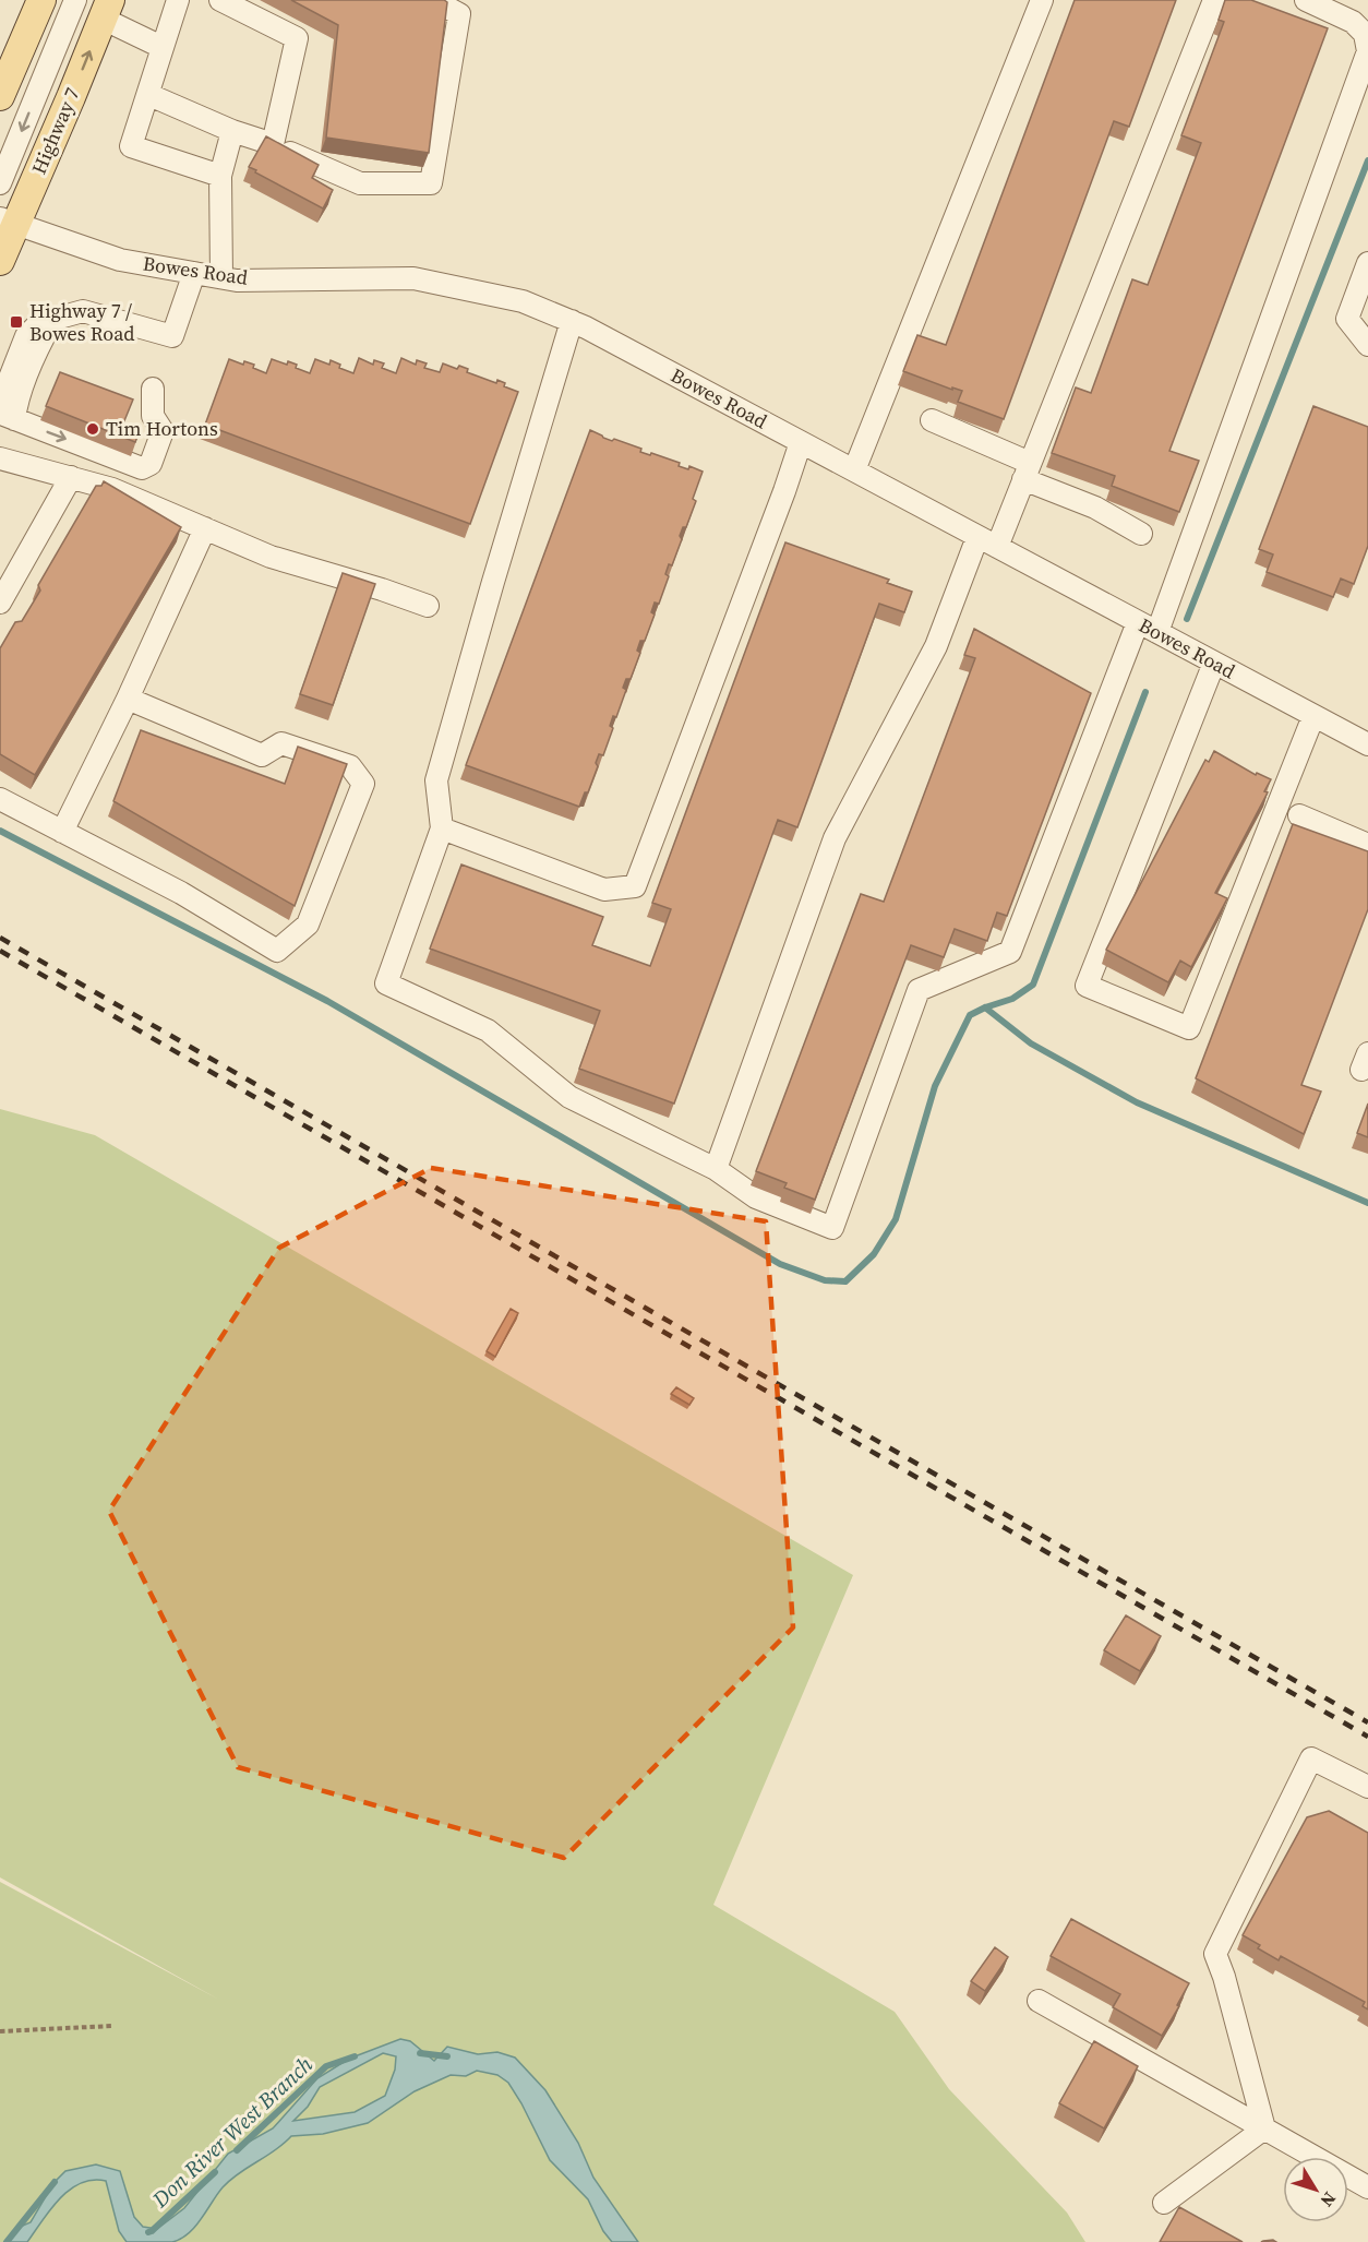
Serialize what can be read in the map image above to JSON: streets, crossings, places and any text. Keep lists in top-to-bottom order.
{
  "streets": {
    "main road": ["Highway 7"],
    "street": ["Bowes Road"]
  },
  "crossings": [
    ["Highway 7", "Bowes Road"]
  ],
  "water": ["Don River West Branch"],
  "places": {
    "transit": ["Highway 7 / Bowes Road"],
    "other": ["Tim Hortons"]
  },
  "north": "bottom right"
}
